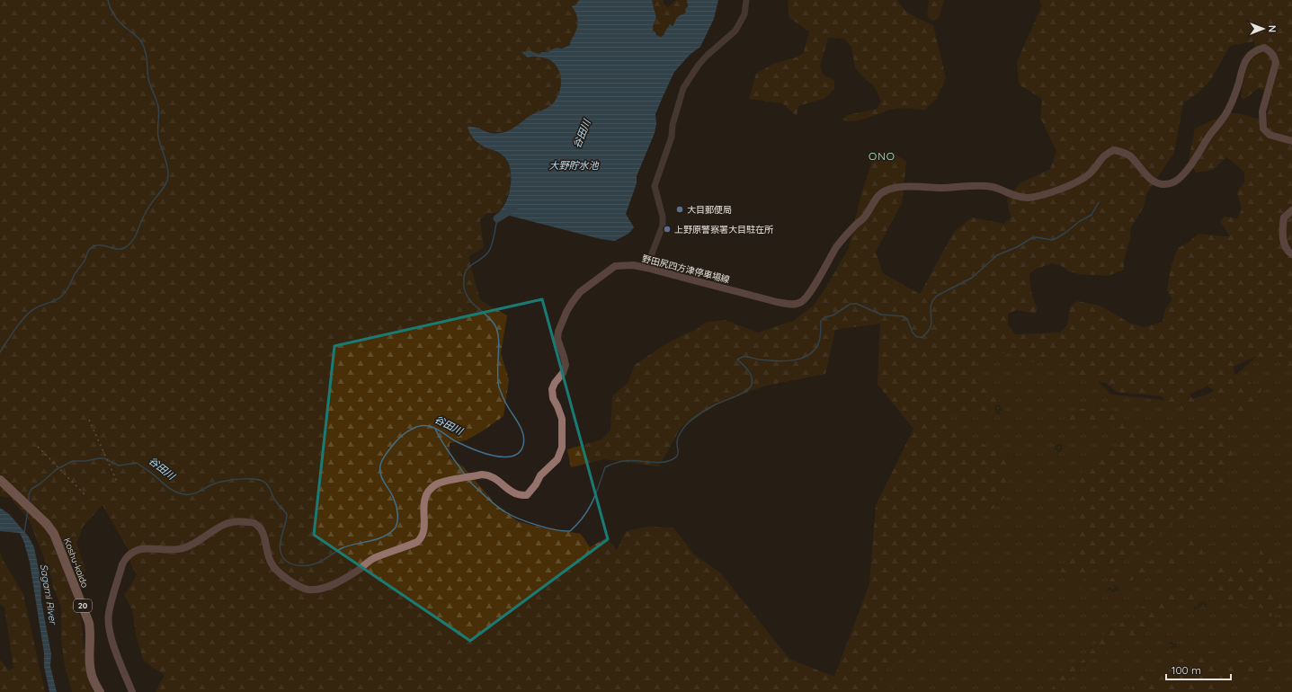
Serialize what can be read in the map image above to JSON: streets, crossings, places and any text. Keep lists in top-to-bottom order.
{
  "streets": {
    "highway": ["Koshu-kaido", "20"],
    "main road": ["野田尻四方津停車場線"]
  },
  "districts": ["ONO"],
  "water": ["谷田川", "大野貯水池", "Sagami River"],
  "places": ["大目郵便局", "上野原警察署大目駐在所"],
  "scale_bar": "100 m",
  "north": "right"
}
